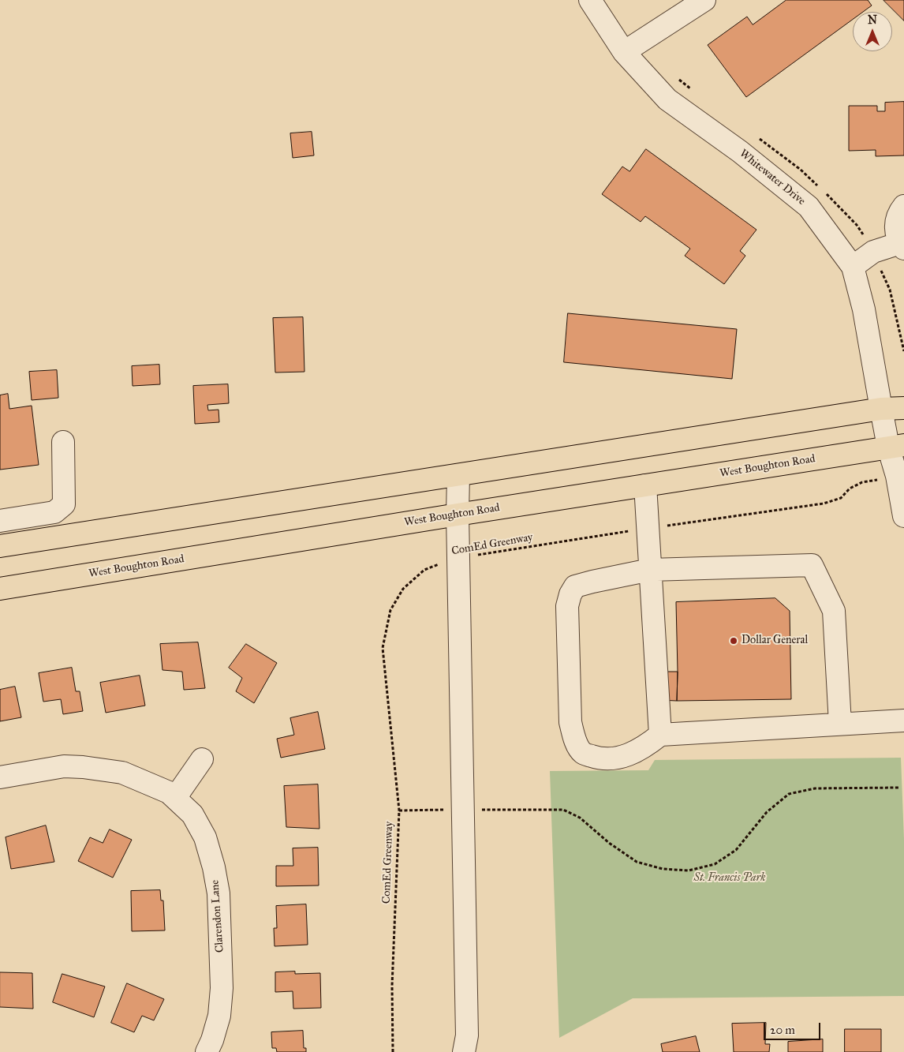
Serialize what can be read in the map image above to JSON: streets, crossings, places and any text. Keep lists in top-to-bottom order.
{
  "streets": {
    "main road": ["West Boughton Road"],
    "street": ["Whitewater Drive", "Clarendon Lane"],
    "path": ["ComEd Greenway"]
  },
  "crossings": [
    ["Whitewater Drive", "West Boughton Road"]
  ],
  "parks": ["St. Francis Park"],
  "places": ["Dollar General"],
  "scale_bar": "20 m",
  "north": "top"
}
